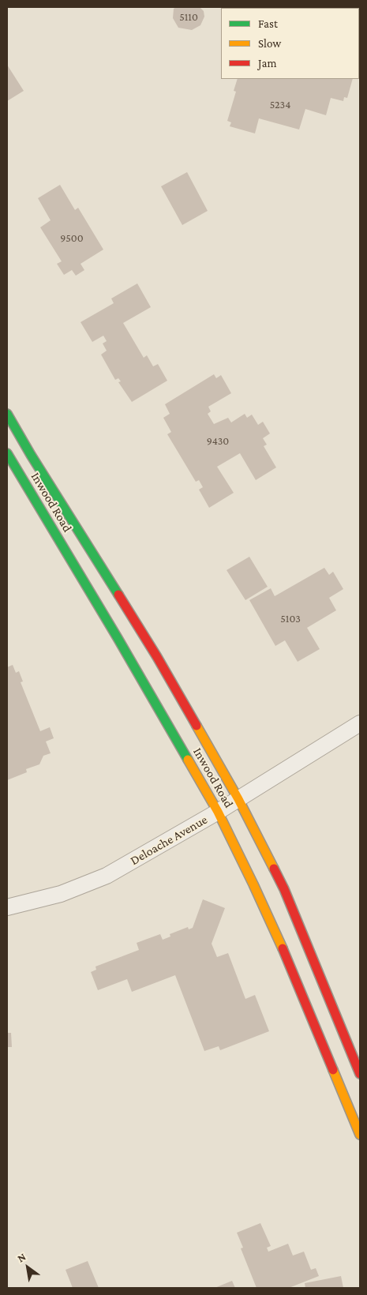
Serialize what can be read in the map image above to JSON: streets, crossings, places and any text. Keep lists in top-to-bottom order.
{
  "streets": {
    "main road": ["Inwood Road"],
    "street": ["Deloache Avenue"]
  },
  "crossings": [
    ["Inwood Road", "Deloache Avenue"]
  ],
  "house_numbers": [
    "5110",
    "5234",
    "9500",
    "9430",
    "5103"
  ],
  "legend": ["Fast", "Slow", "Jam"],
  "north": "top left"
}
